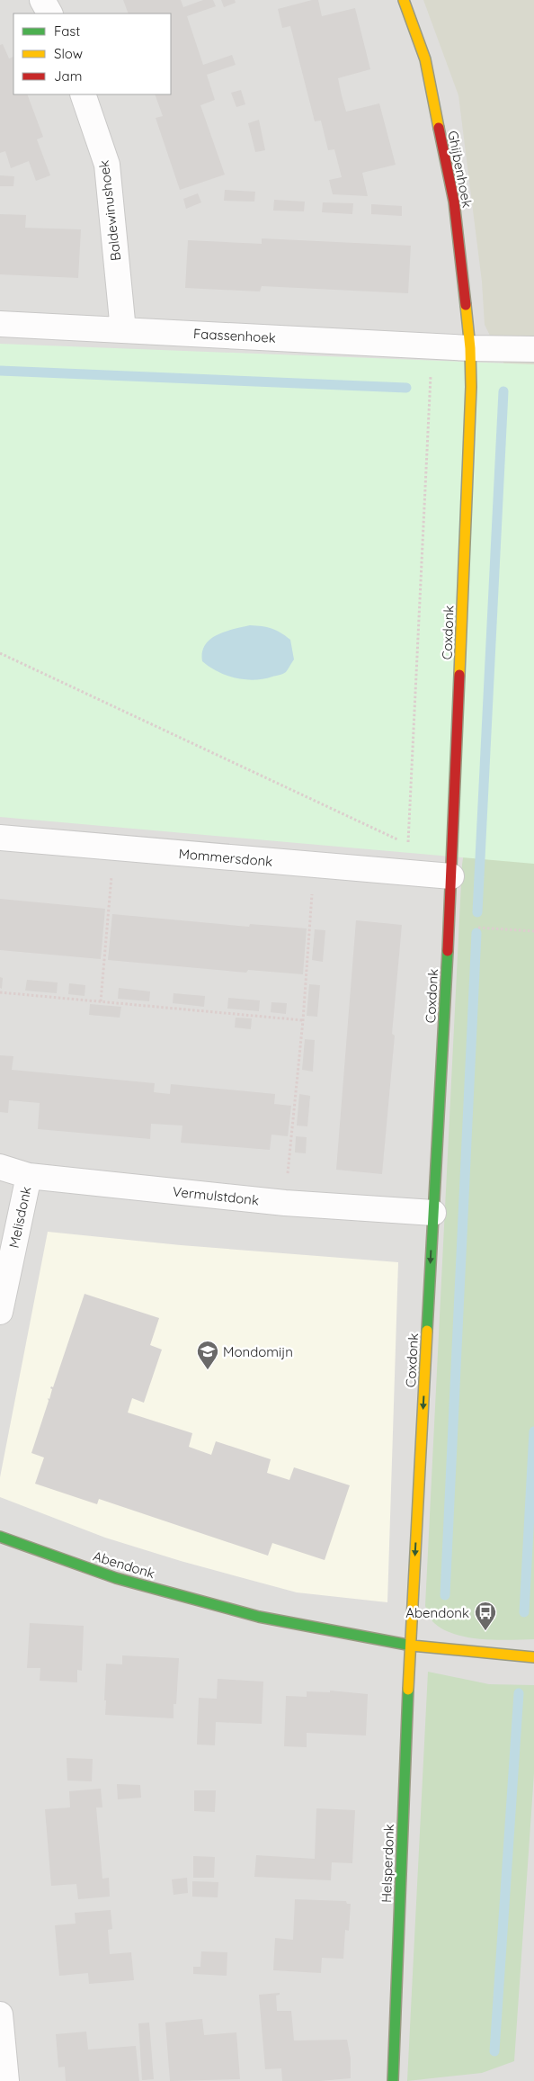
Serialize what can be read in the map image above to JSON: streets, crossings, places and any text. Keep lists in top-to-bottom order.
{
  "streets": {
    "street": [
      "Ghijbenhoek",
      "Baldewinushoek",
      "Faassenhoek",
      "Coxdonk",
      "Mommersdonk",
      "Vermulstdonk",
      "Melisdonk",
      "Abendonk",
      "Helsperdonk"
    ]
  },
  "crossings": [
    ["Ghijbenhoek", "Faassenhoek"],
    ["Ghijbenhoek", "Coxdonk"],
    ["Baldewinushoek", "Faassenhoek"],
    ["Faassenhoek", "Coxdonk"],
    ["Coxdonk", "Mommersdonk"],
    ["Coxdonk", "Vermulstdonk"],
    ["Coxdonk", "Abendonk"],
    ["Coxdonk", "Helsperdonk"],
    ["Vermulstdonk", "Melisdonk"],
    ["Abendonk", "Helsperdonk"]
  ],
  "places": {
    "school or university": ["Mondomijn"],
    "bus stop": ["Abendonk"]
  },
  "legend": ["Fast", "Slow", "Jam"]
}
